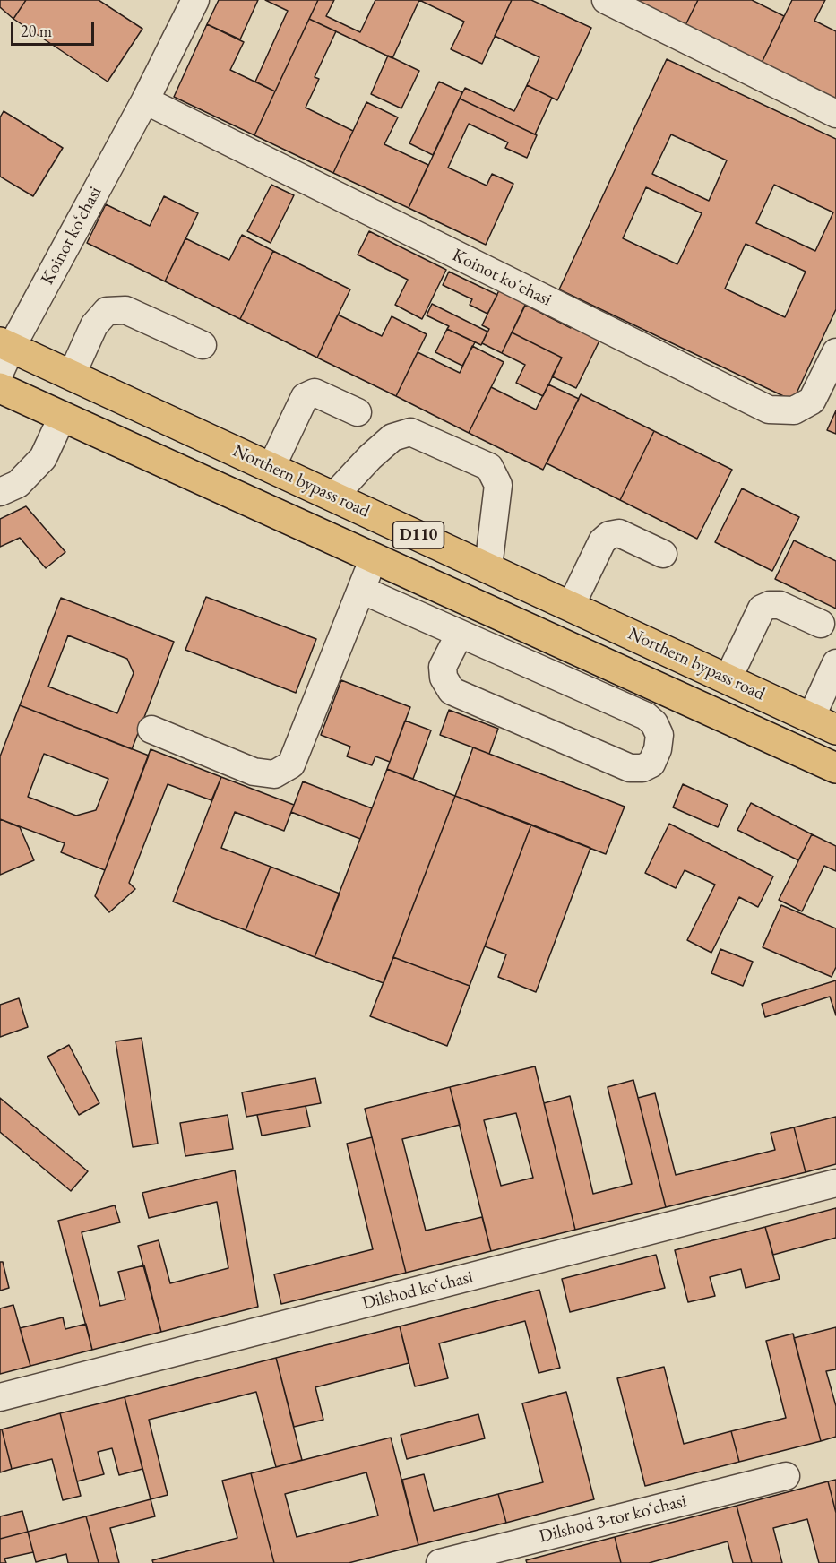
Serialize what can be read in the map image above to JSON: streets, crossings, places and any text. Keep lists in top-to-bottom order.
{
  "streets": {
    "main road": ["Northern bypass road", "D110"],
    "street": ["Koinot koʻchasi", "Dilshod koʻchasi", "Dilshod 3-tor koʻchasi"]
  },
  "crossings": [
    ["Koinot koʻchasi", "Northern bypass road"]
  ],
  "scale_bar": "20 m"
}
